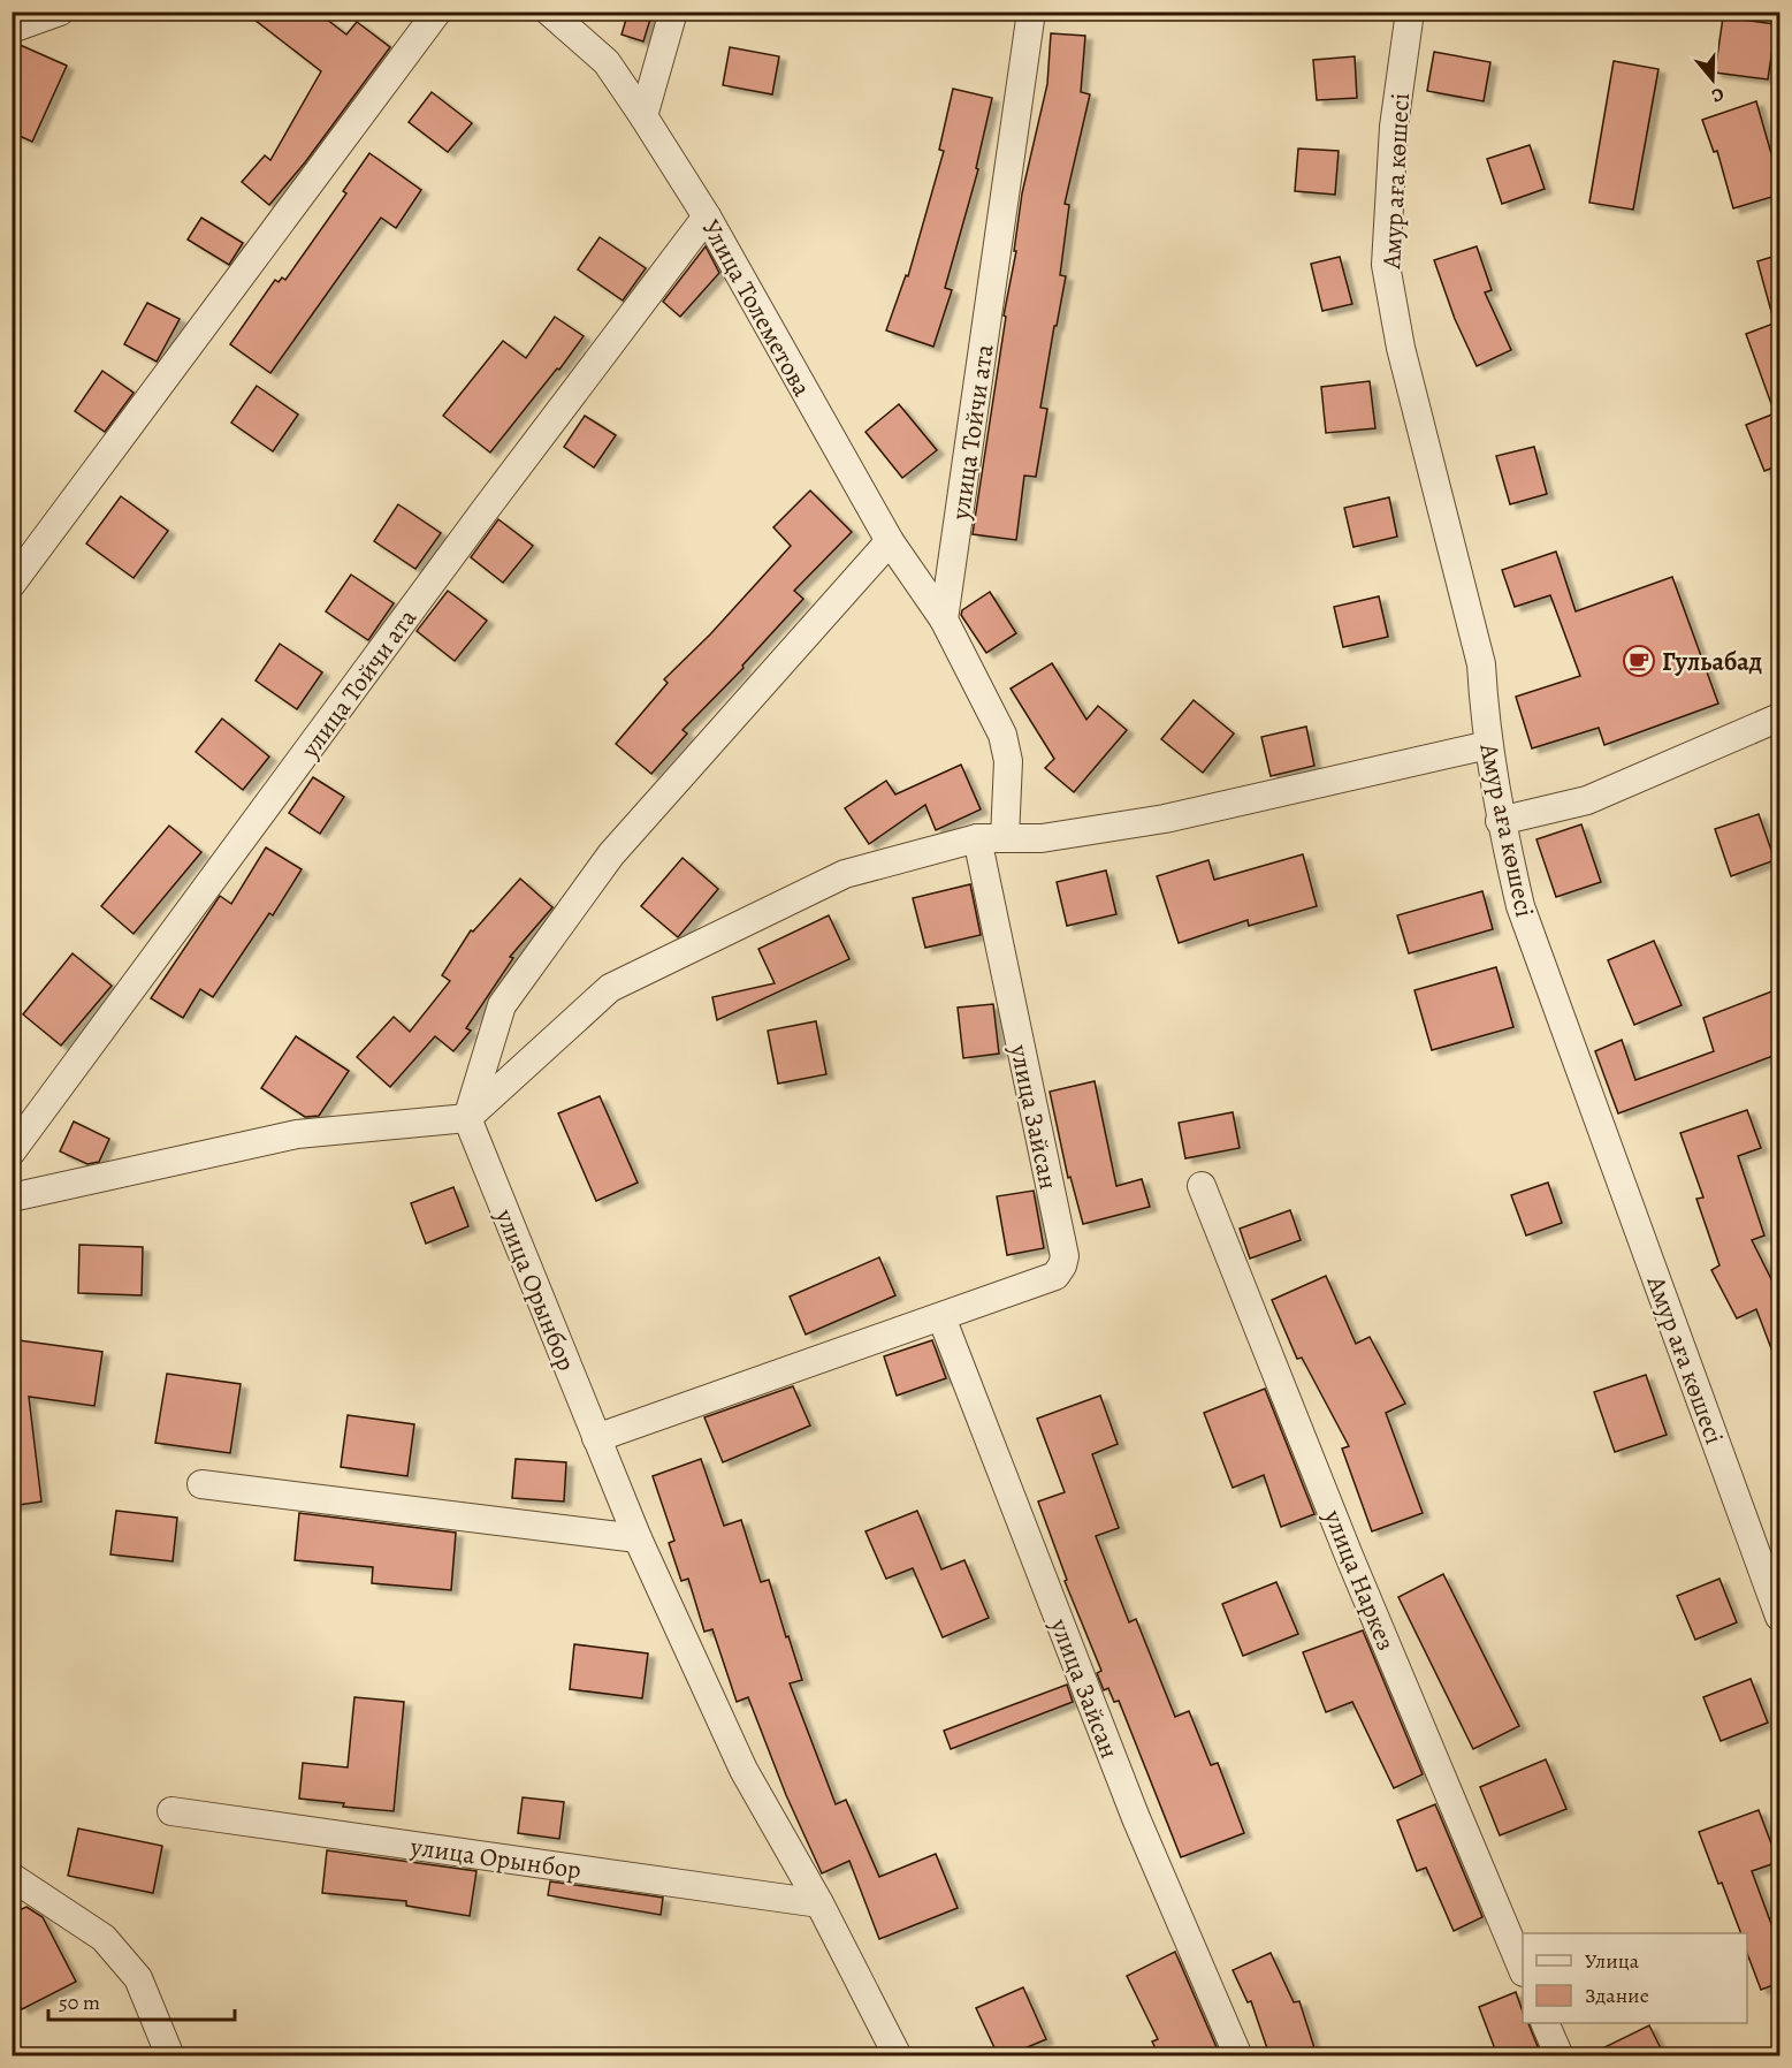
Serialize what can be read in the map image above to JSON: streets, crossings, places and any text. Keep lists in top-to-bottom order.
{
  "streets": {
    "street": [
      "Амур аға көшесі",
      "Улица Толеметова",
      "улица Тойчи ата",
      "улица Зайсан",
      "улица Орынбор",
      "улица Наркез"
    ]
  },
  "crossings": [
    ["Улица Толеметова", "улица Тойчи ата"],
    ["улица Зайсан", "улица Орынбор"]
  ],
  "places": {
    "cafe": ["Гульабад"]
  },
  "legend": ["Улица", "Здание"],
  "scale_bar": "50 m",
  "north": "bottom"
}
